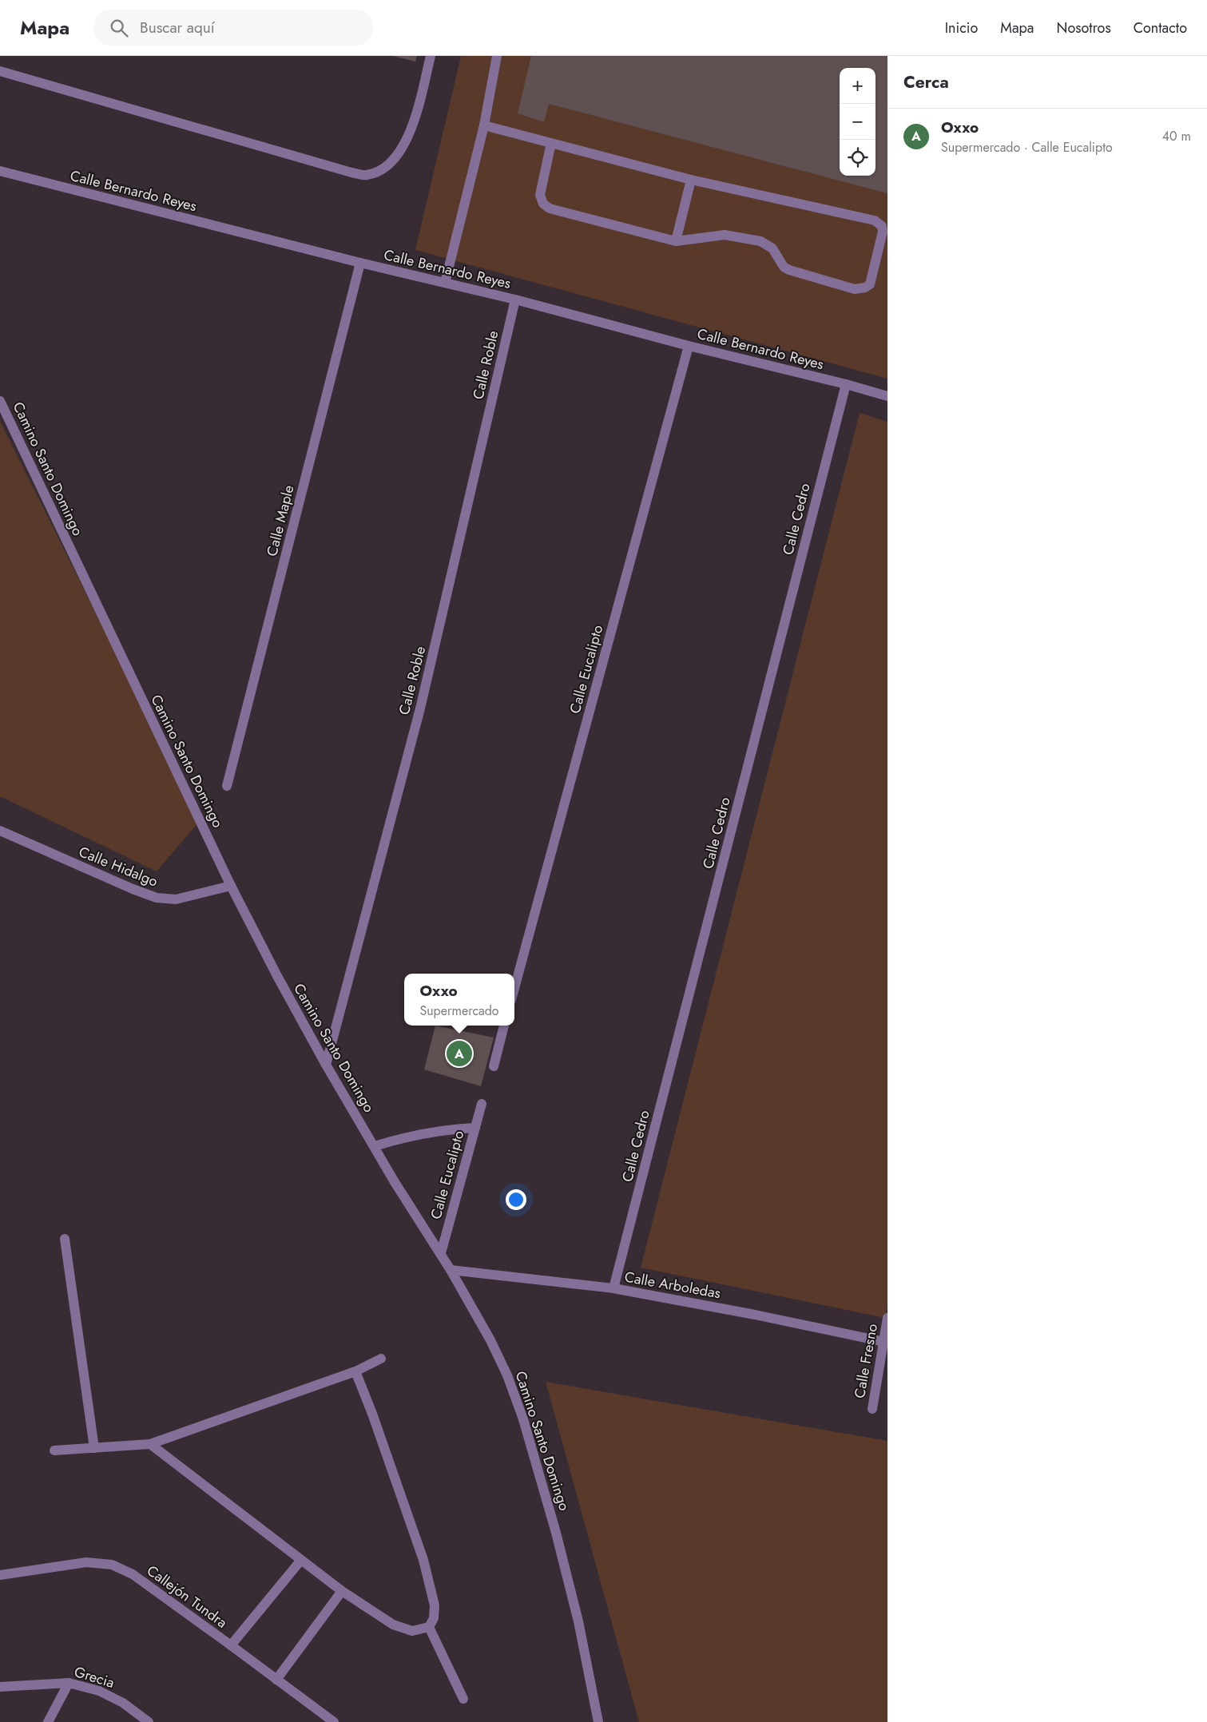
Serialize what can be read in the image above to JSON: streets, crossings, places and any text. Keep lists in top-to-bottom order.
{
  "streets": {
    "street": [
      "Calle Bernardo Reyes",
      "Calle Roble",
      "Camino Santo Domingo",
      "Calle Cedro",
      "Calle Maple",
      "Calle Eucalipto",
      "Calle Hidalgo",
      "Calle Arboledas",
      "Calle Fresno",
      "Callejón Tundra",
      "Grecia"
    ]
  },
  "crossings": [
    ["Calle Bernardo Reyes", "Calle Roble"],
    ["Calle Bernardo Reyes", "Calle Cedro"],
    ["Calle Bernardo Reyes", "Calle Maple"],
    ["Calle Bernardo Reyes", "Calle Eucalipto"],
    ["Calle Roble", "Camino Santo Domingo"],
    ["Camino Santo Domingo", "Calle Eucalipto"],
    ["Camino Santo Domingo", "Calle Hidalgo"],
    ["Camino Santo Domingo", "Calle Arboledas"],
    ["Calle Cedro", "Calle Arboledas"],
    ["Calle Arboledas", "Calle Fresno"]
  ],
  "page": {
    "header": "Mapa",
    "search": "Buscar aquí",
    "nav": [
      "Inicio",
      "Mapa",
      "Nosotros",
      "Contacto"
    ],
    "heading": "Cerca",
    "map_buttons": ["+", "−"],
    "list": [
      {
        "mark": "A",
        "name": "Oxxo",
        "note": "Supermercado · Calle Eucalipto",
        "value": "40 m"
      }
    ],
    "popup": ["Oxxo", "Supermercado"],
    "pins": "A"
  }
}
